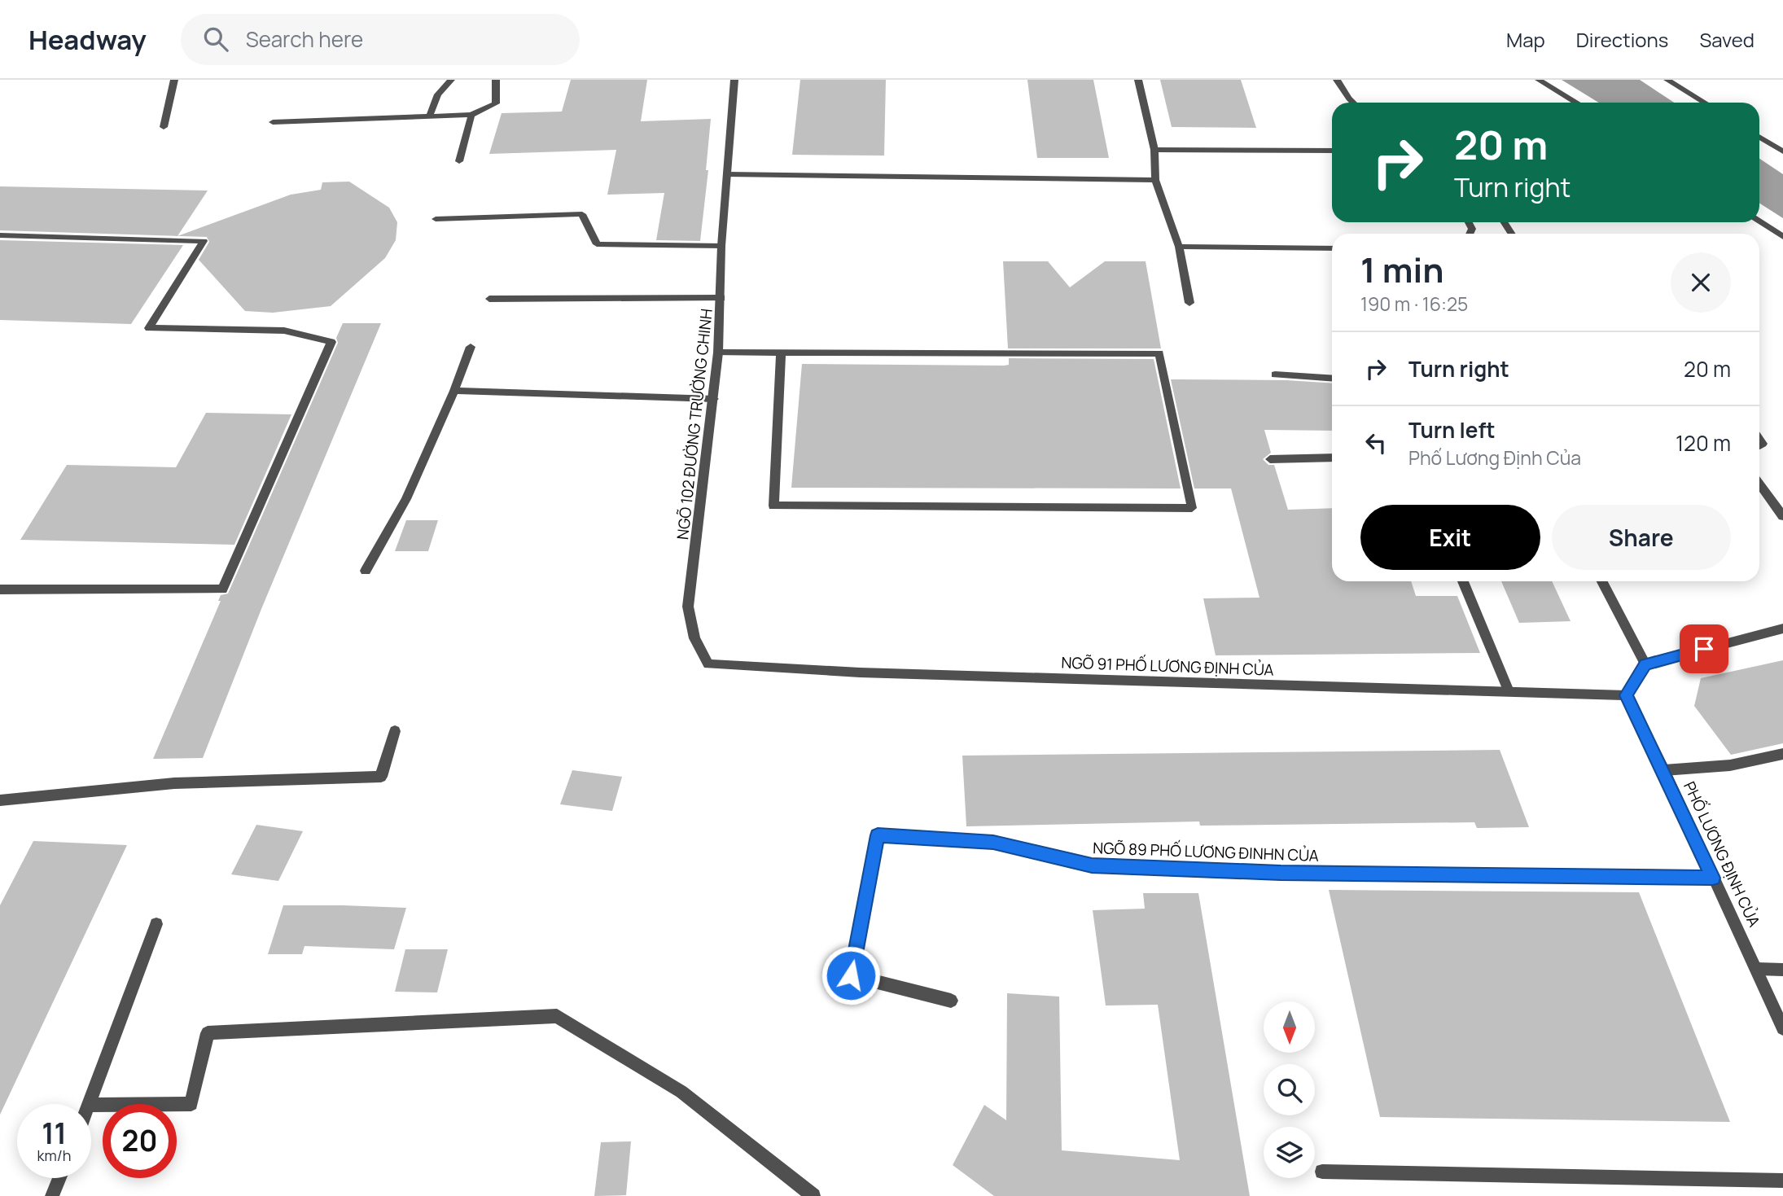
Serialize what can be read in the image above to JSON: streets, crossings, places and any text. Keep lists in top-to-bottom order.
{
  "streets": {
    "street": [
      "NGÕ 102 ĐƯỜNG TRƯỜNG CHINH",
      "NGÕ 91 PHỐ LƯƠNG ĐỊNH CỦA",
      "NGÕ 89 PHỐ LƯƠNG ĐINHN CỦA",
      "PHỐ LƯƠNG ĐỊNH CỦA"
    ]
  },
  "crossings": [
    ["NGÕ 102 ĐƯỜNG TRƯỜNG CHINH", "NGÕ 91 PHỐ LƯƠNG ĐỊNH CỦA"],
    ["NGÕ 91 PHỐ LƯƠNG ĐỊNH CỦA", "PHỐ LƯƠNG ĐỊNH CỦA"],
    ["NGÕ 89 PHỐ LƯƠNG ĐINHN CỦA", "PHỐ LƯƠNG ĐỊNH CỦA"]
  ],
  "north": "bottom",
  "page": {
    "header": "Headway",
    "search": "Search here",
    "nav": ["Map", "Directions", "Saved"],
    "turn": ["20 m", "Turn right"],
    "heading": ["1 min", "190 m · 16:25"],
    "list": [
      {
        "name": "Turn right",
        "value": "20 m"
      },
      {
        "name": "Turn left",
        "note": "Phố Lương Định Của",
        "value": "120 m"
      }
    ],
    "buttons": ["Exit", "Share"],
    "speed": "11 km/h",
    "limit": "20"
  }
}
